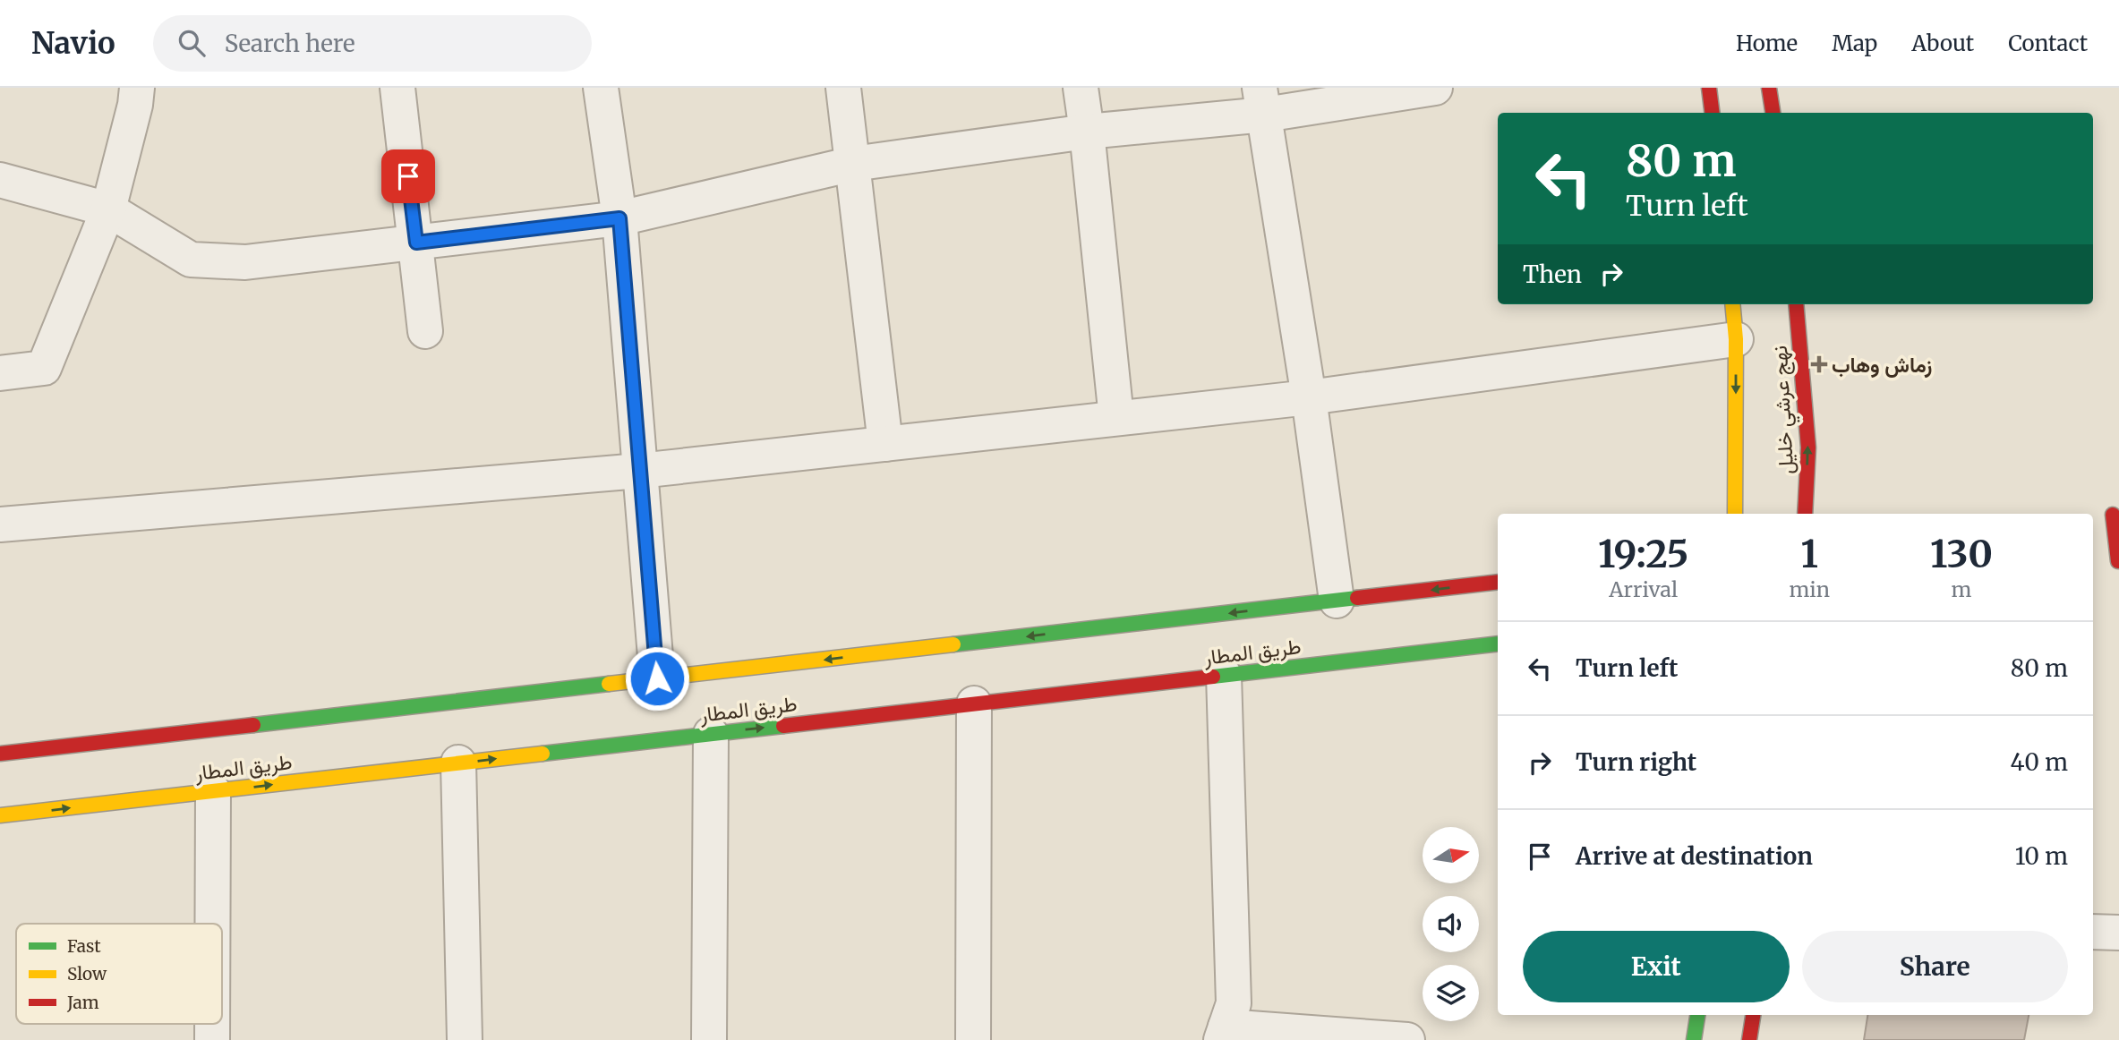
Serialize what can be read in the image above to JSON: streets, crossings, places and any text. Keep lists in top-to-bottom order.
{
  "streets": {
    "main road": ["نهج عرشي خليل", "طريق المطار"]
  },
  "places": {
    "health": ["زماش وهاب"]
  },
  "legend": ["Fast", "Slow", "Jam"],
  "north": "right",
  "page": {
    "header": "Navio",
    "search": "Search here",
    "nav": [
      "Home",
      "Map",
      "About",
      "Contact"
    ],
    "turn": ["80 m", "Turn left"],
    "then": "Then",
    "eta": [
      "19:25",
      "Arrival",
      "1",
      "min",
      "130",
      "m"
    ],
    "list": [
      {
        "name": "Turn left",
        "value": "80 m"
      },
      {
        "name": "Turn right",
        "value": "40 m"
      },
      {
        "name": "Arrive at destination",
        "value": "10 m"
      }
    ],
    "buttons": ["Exit", "Share"]
  }
}
